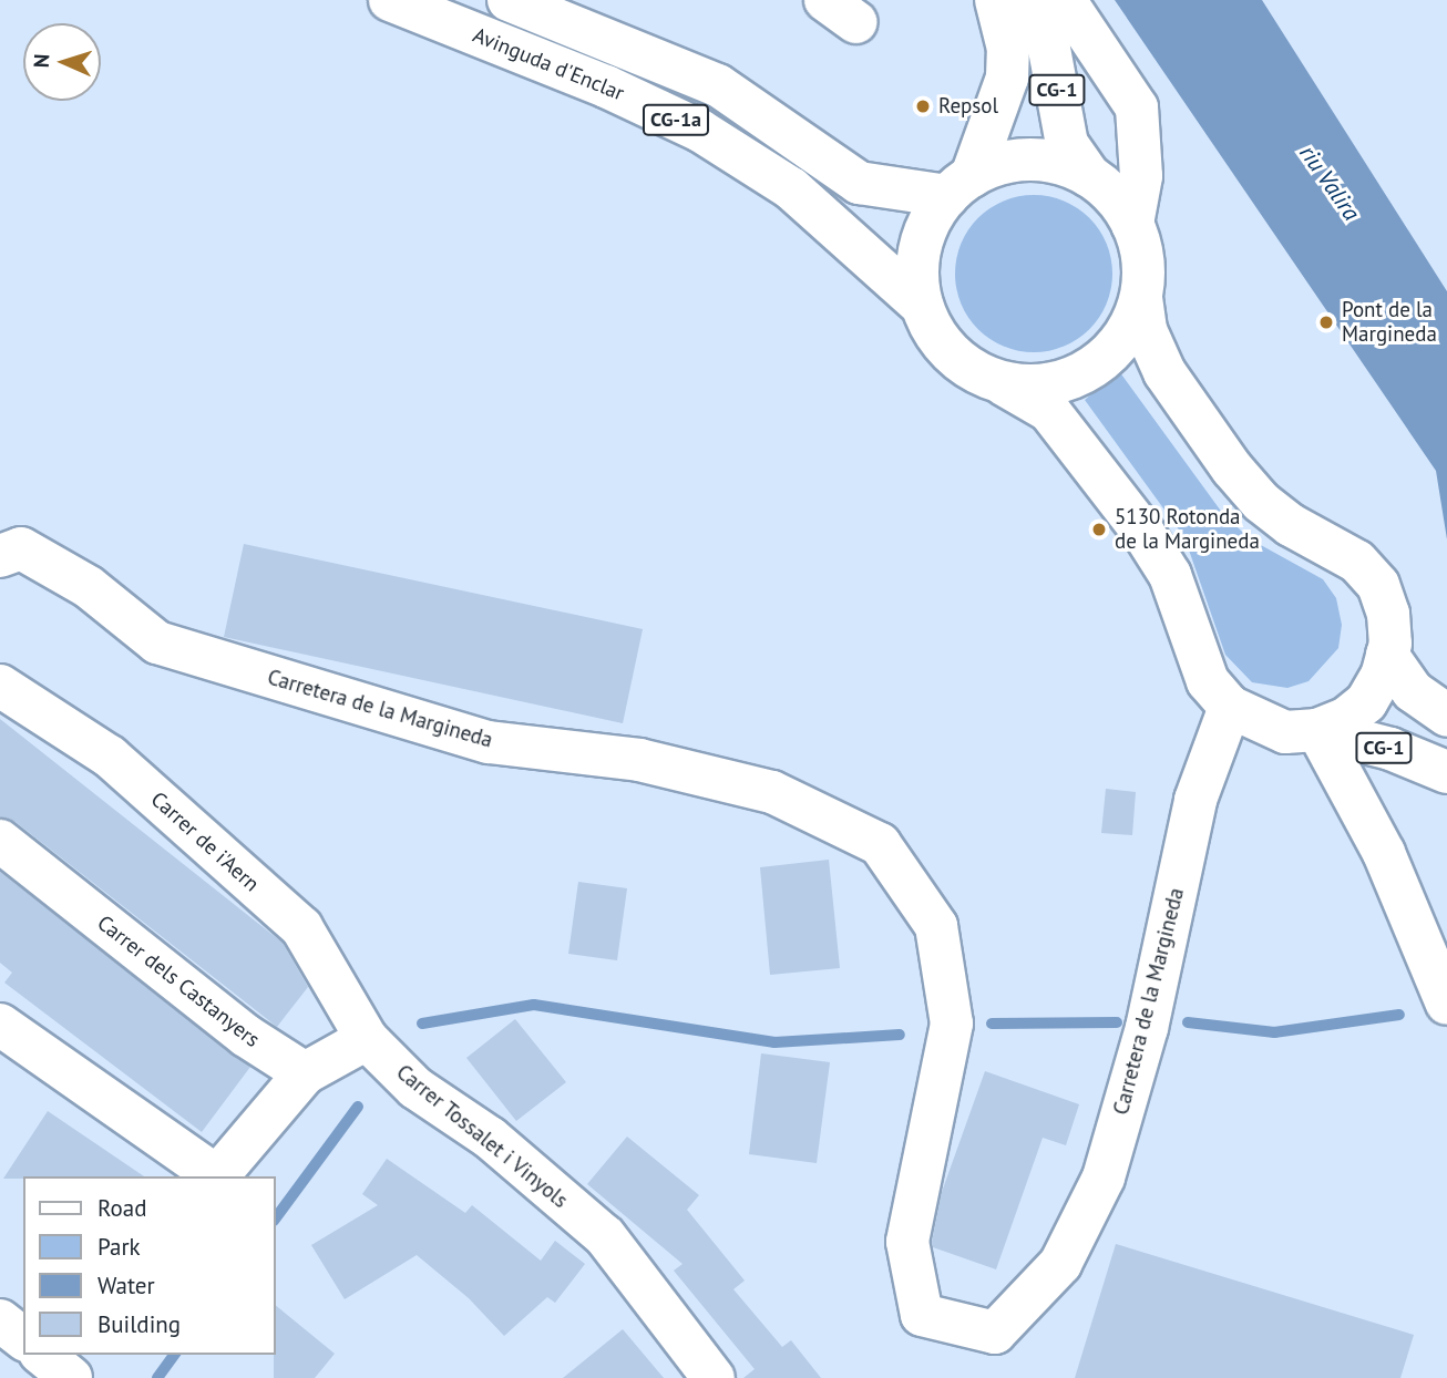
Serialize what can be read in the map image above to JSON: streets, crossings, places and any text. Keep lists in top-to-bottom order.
{
  "streets": {
    "main road": [
      "Avinguda d'Enclar",
      "CG-1",
      "CG-1a",
      "Carretera de la Margineda",
      "Carrer de i'Aern",
      "Carrer dels Castanyers",
      "Carrer Tossalet i Vinyols"
    ]
  },
  "crossings": [
    ["Avinguda d'Enclar", "CG-1"],
    ["Avinguda d'Enclar", "CG-1a"],
    ["CG-1", "CG-1a"],
    ["CG-1", "Carretera de la Margineda"],
    ["Carrer de i'Aern", "Carrer Tossalet i Vinyols"]
  ],
  "water": ["riu Valira"],
  "places": ["Repsol", "Pont de la Margineda", "5130 Rotonda de la Margineda"],
  "legend": [
    "Road",
    "Park",
    "Water",
    "Building"
  ],
  "north": "left"
}
